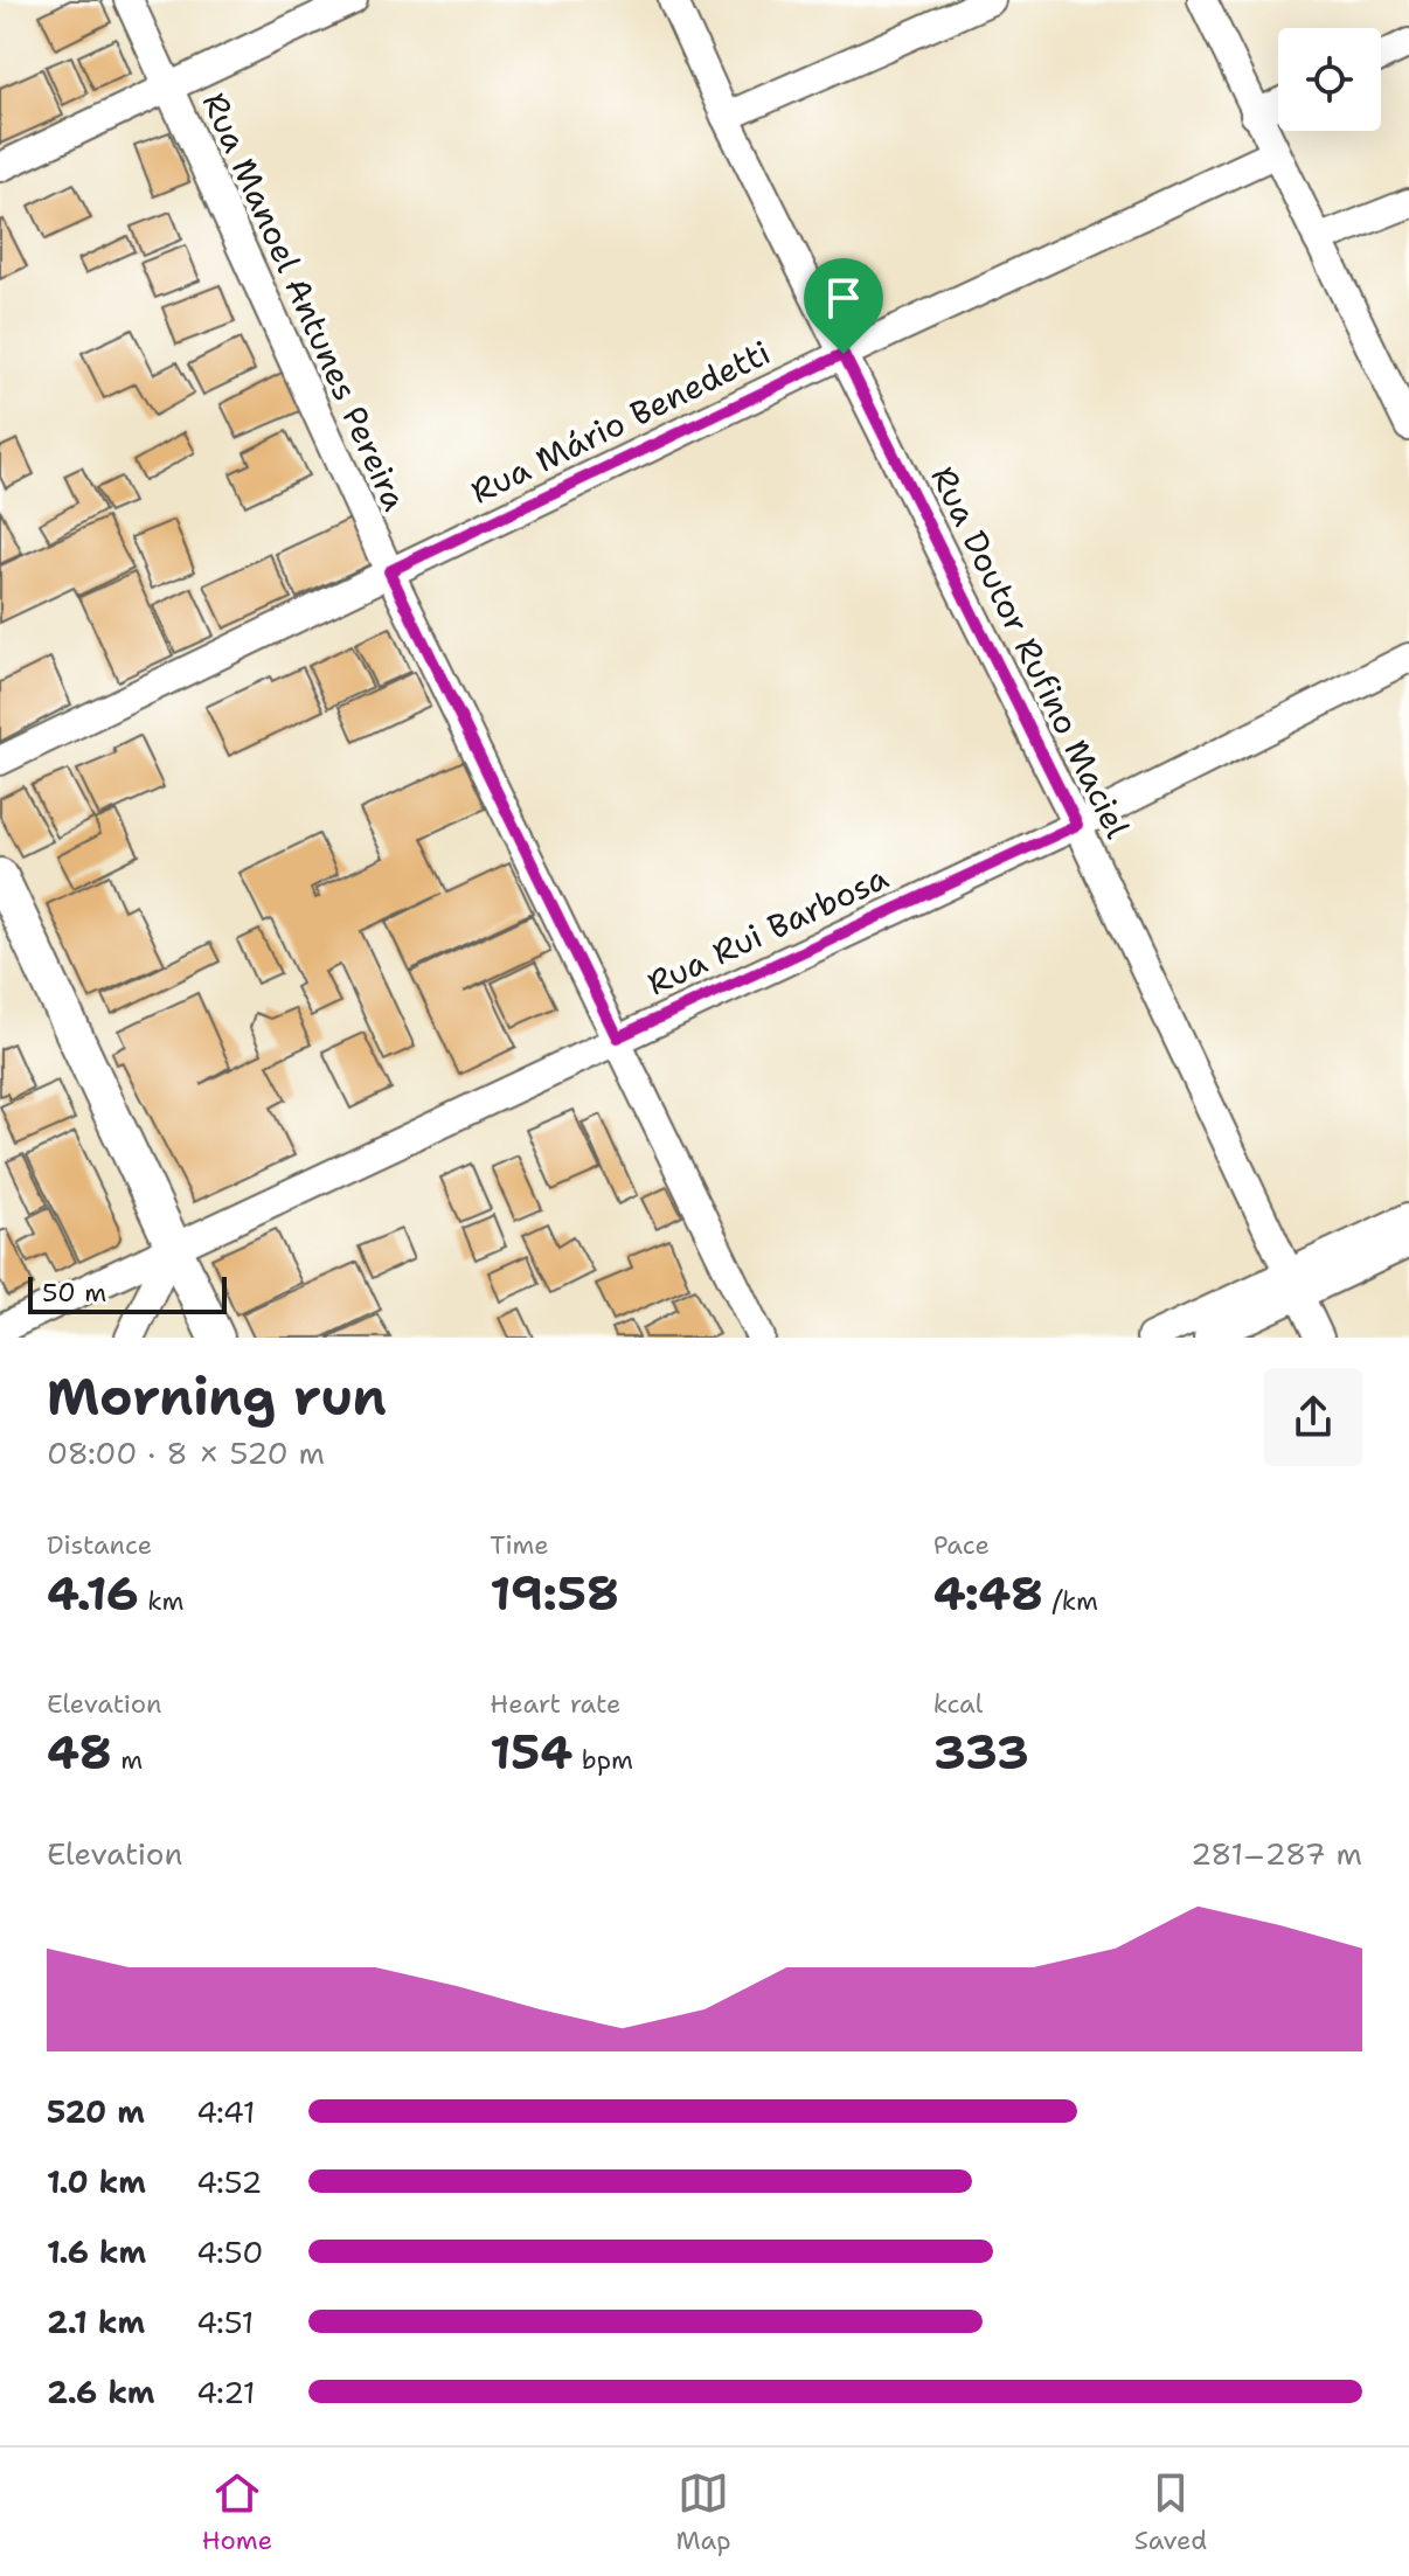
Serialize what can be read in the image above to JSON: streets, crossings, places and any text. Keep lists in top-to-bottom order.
{
  "streets": {
    "street": [
      "Rua Manoel Antunes Pereira",
      "Rua Mário Benedetti",
      "Rua Doutor Rufino Maciel",
      "Rua Rui Barbosa"
    ]
  },
  "crossings": [
    ["Rua Manoel Antunes Pereira", "Rua Mário Benedetti"],
    ["Rua Manoel Antunes Pereira", "Rua Rui Barbosa"],
    ["Rua Mário Benedetti", "Rua Doutor Rufino Maciel"],
    ["Rua Doutor Rufino Maciel", "Rua Rui Barbosa"]
  ],
  "scale_bar": "50 m",
  "page": {
    "scale": "50 m",
    "heading": ["Morning run", "08:00 · 8 × 520 m"],
    "stats": [
      ["Distance", "4.16 km"],
      ["Time", "19:58"],
      ["Pace", "4:48 /km"],
      ["Elevation", "48 m"],
      ["Heart rate", "154 bpm"],
      ["kcal", "333"]
    ],
    "chart": ["Elevation", "281–287 m"],
    "list": [
      {
        "name": "520 m",
        "note": "4:41"
      },
      {
        "name": "1.0 km",
        "note": "4:52"
      },
      {
        "name": "1.6 km",
        "note": "4:50"
      },
      {
        "name": "2.1 km",
        "note": "4:51"
      },
      {
        "name": "2.6 km",
        "note": "4:21"
      }
    ],
    "tabs": ["Home", "Map", "Saved"]
  }
}
